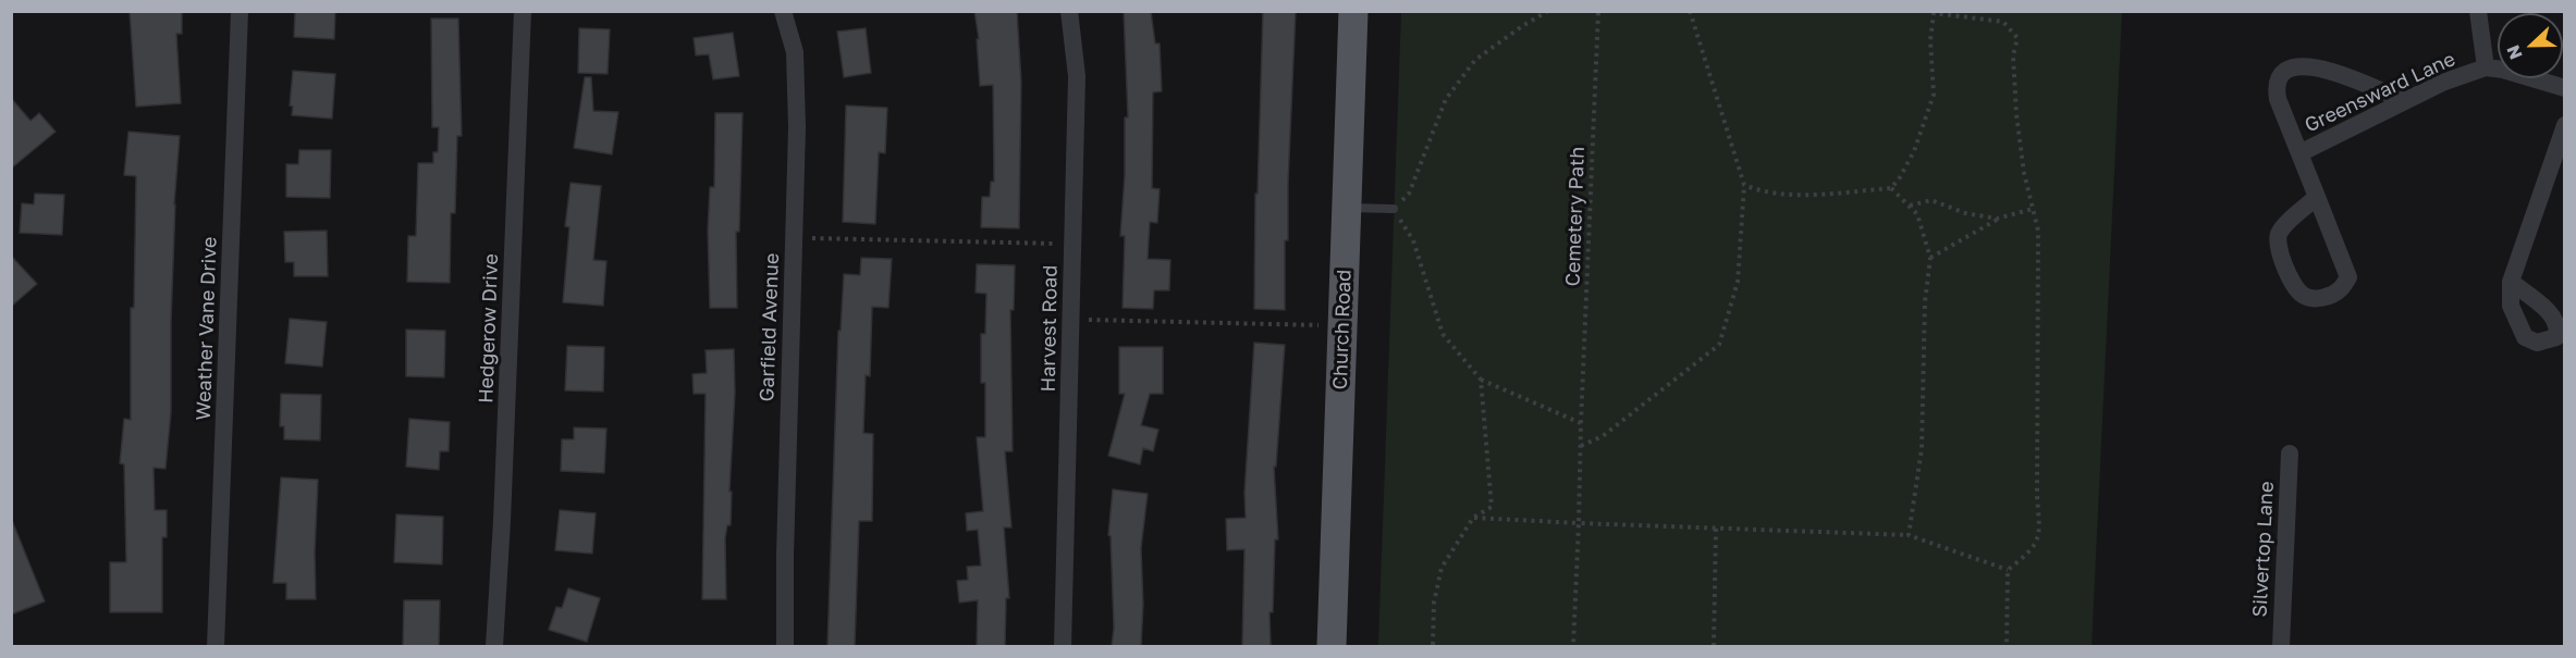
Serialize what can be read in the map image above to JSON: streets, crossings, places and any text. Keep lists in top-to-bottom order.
{
  "streets": {
    "main road": ["Church Road"],
    "street": [
      "Greensward Lane",
      "Garfield Avenue",
      "Weather Vane Drive",
      "Hedgerow Drive",
      "Harvest Road",
      "Silvertop Lane"
    ],
    "path": ["Cemetery Path"]
  },
  "north": "left"
}
